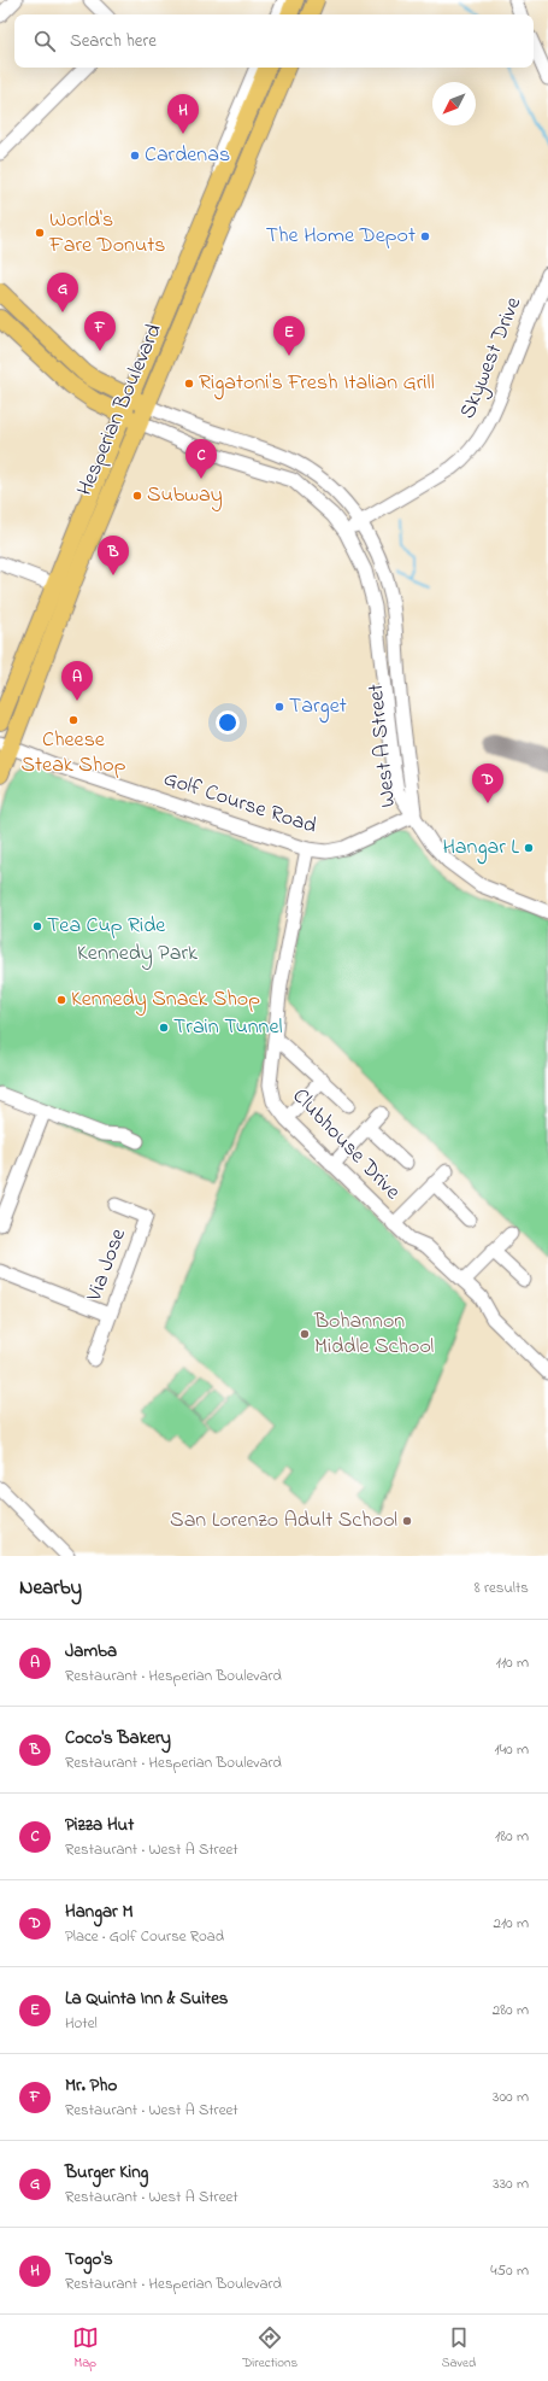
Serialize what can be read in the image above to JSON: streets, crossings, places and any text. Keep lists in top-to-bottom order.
{
  "streets": {
    "main road": ["Hesperian Boulevard", "West A Street"],
    "street": [
      "Skywest Drive",
      "Golf Course Road",
      "Clubhouse Drive",
      "Via Jose"
    ]
  },
  "crossings": [
    ["Skywest Drive", "West A Street"],
    ["Hesperian Boulevard", "West A Street"],
    ["Hesperian Boulevard", "Golf Course Road"],
    ["West A Street", "Golf Course Road"],
    ["Golf Course Road", "Clubhouse Drive"]
  ],
  "parks": ["Kennedy Park"],
  "places": [
    "Cardenas",
    "World's Fare Donuts",
    "The Home Depot",
    "Rigatoni's Fresh Italian Grill",
    "Subway",
    "Target",
    "Cheese Steak Shop",
    "Hangar L",
    "Tea Cup Ride",
    "Kennedy Snack Shop",
    "Train Tunnel",
    "Bohannon Middle School",
    "San Lorenzo Adult School"
  ],
  "north": "bottom left",
  "page": {
    "search": "Search here",
    "pins": [
      "H",
      "G",
      "F",
      "E",
      "C",
      "B",
      "A",
      "D"
    ],
    "heading": ["Nearby", "8 results"],
    "list": [
      {
        "mark": "A",
        "name": "Jamba",
        "note": "Restaurant · Hesperian Boulevard",
        "value": "110 m"
      },
      {
        "mark": "B",
        "name": "Coco's Bakery",
        "note": "Restaurant · Hesperian Boulevard",
        "value": "140 m"
      },
      {
        "mark": "C",
        "name": "Pizza Hut",
        "note": "Restaurant · West A Street",
        "value": "180 m"
      },
      {
        "mark": "D",
        "name": "Hangar M",
        "note": "Place · Golf Course Road",
        "value": "210 m"
      },
      {
        "mark": "E",
        "name": "La Quinta Inn & Suites",
        "note": "Hotel",
        "value": "280 m"
      },
      {
        "mark": "F",
        "name": "Mr. Pho",
        "note": "Restaurant · West A Street",
        "value": "300 m"
      },
      {
        "mark": "G",
        "name": "Burger King",
        "note": "Restaurant · West A Street",
        "value": "330 m"
      },
      {
        "mark": "H",
        "name": "Togo's",
        "note": "Restaurant · Hesperian Boulevard",
        "value": "450 m"
      }
    ],
    "nav": ["Map", "Directions", "Saved"]
  }
}
